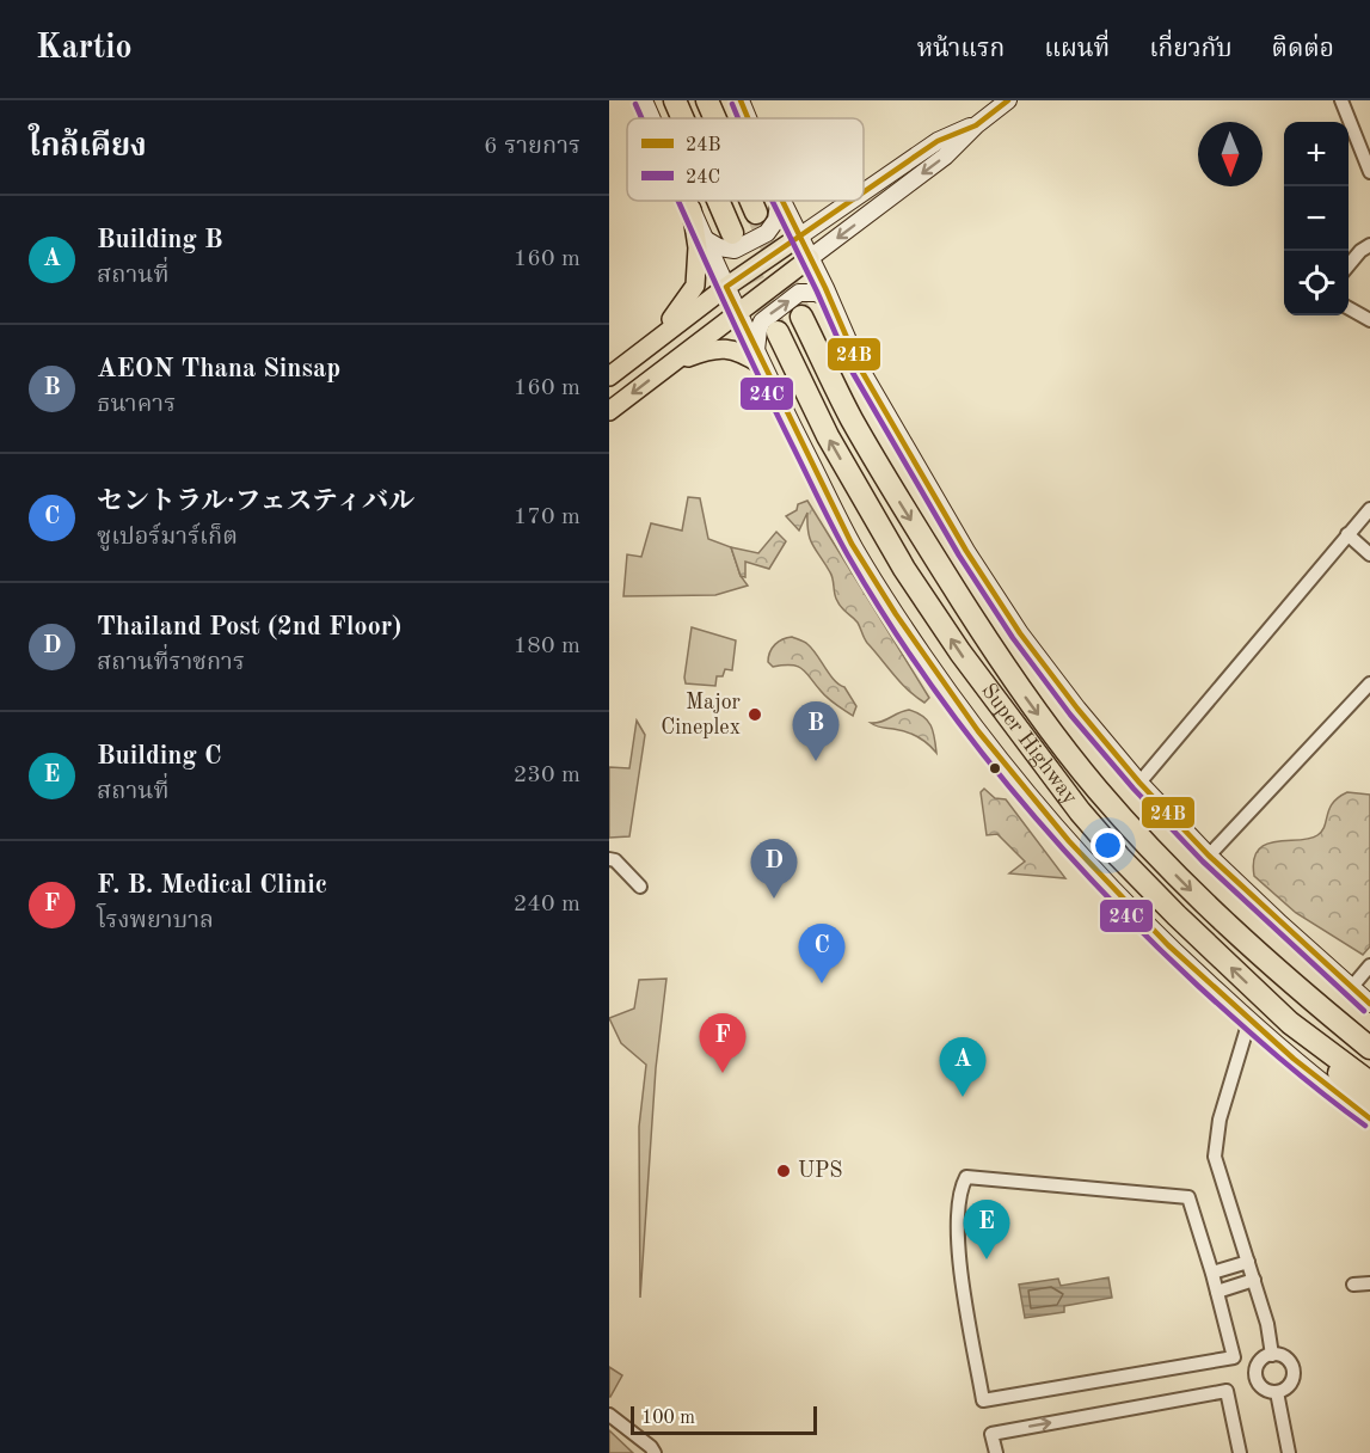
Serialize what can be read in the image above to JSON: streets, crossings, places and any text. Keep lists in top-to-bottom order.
{
  "streets": {
    "highway": ["Super Highway"]
  },
  "places": ["Major Cineplex", "UPS"],
  "lines": ["transit line 24B", "transit line 24C"],
  "legend": ["24B", "24C"],
  "scale_bar": "100 m",
  "north": "bottom",
  "page": {
    "header": "Kartio",
    "nav": [
      "หน้าแรก",
      "แผนที่",
      "เกี่ยวกับ",
      "ติดต่อ"
    ],
    "heading": ["ใกล้เคียง", "6 รายการ"],
    "map_buttons": ["+", "−"],
    "list": [
      {
        "mark": "A",
        "name": "Building B",
        "note": "สถานที่",
        "value": "160 m"
      },
      {
        "mark": "B",
        "name": "AEON Thana Sinsap",
        "note": "ธนาคาร",
        "value": "160 m"
      },
      {
        "mark": "C",
        "name": "セントラル·フェスティバル",
        "note": "ซูเปอร์มาร์เก็ต",
        "value": "170 m"
      },
      {
        "mark": "D",
        "name": "Thailand Post (2nd Floor)",
        "note": "สถานที่ราชการ",
        "value": "180 m"
      },
      {
        "mark": "E",
        "name": "Building C",
        "note": "สถานที่",
        "value": "230 m"
      },
      {
        "mark": "F",
        "name": "F. B. Medical Clinic",
        "note": "โรงพยาบาล",
        "value": "240 m"
      }
    ],
    "pins": [
      "B",
      "D",
      "C",
      "F",
      "A",
      "E"
    ],
    "scale": "100 m"
  }
}
